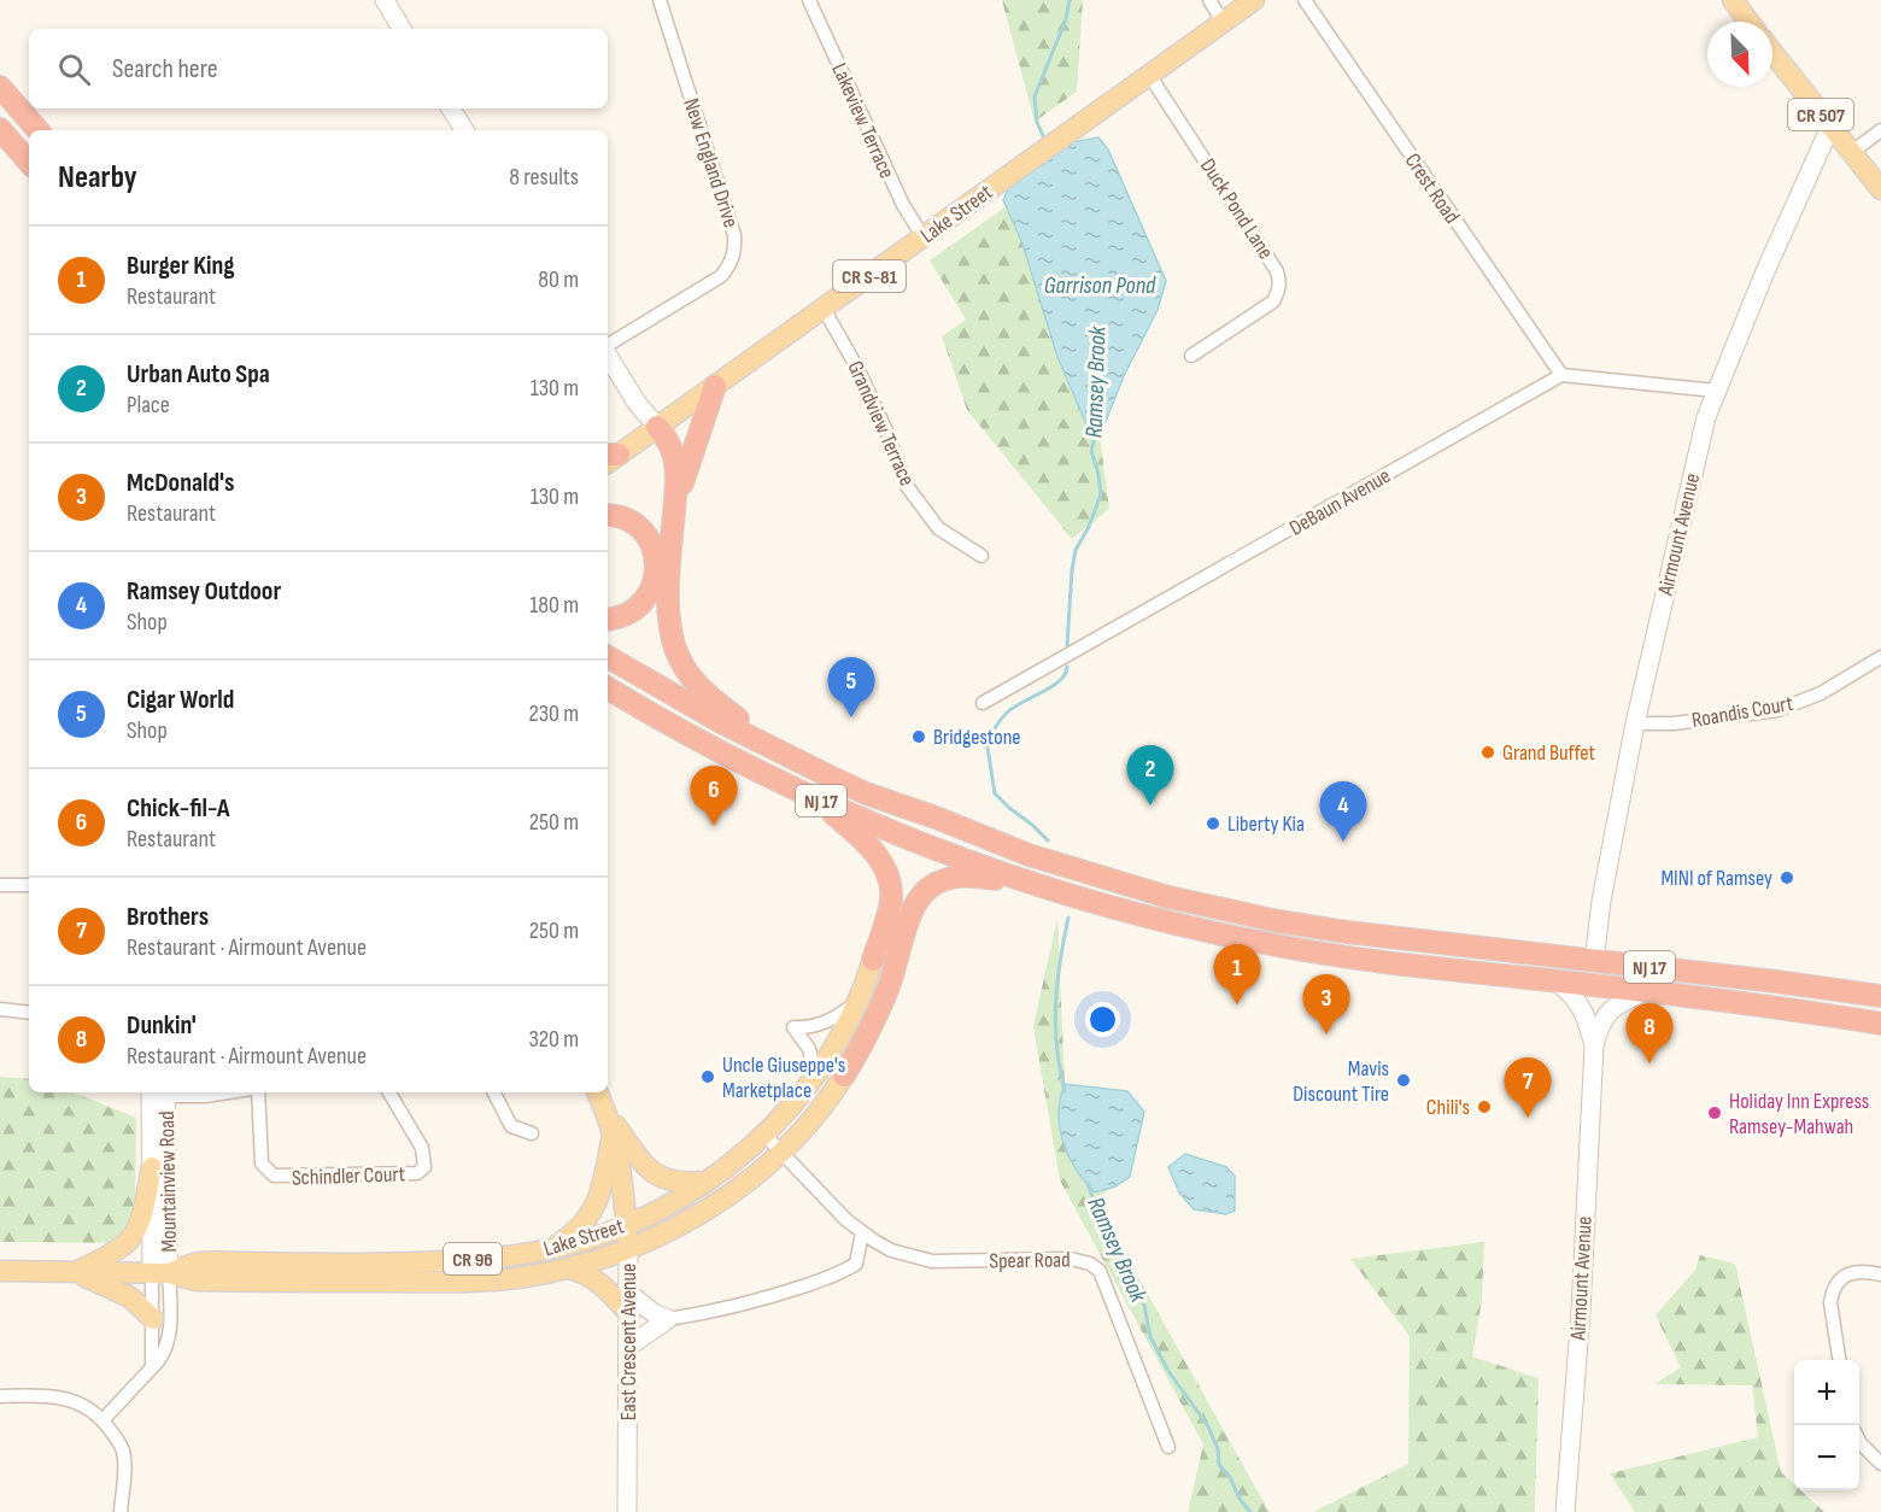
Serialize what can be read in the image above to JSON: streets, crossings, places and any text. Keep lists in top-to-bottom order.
{
  "streets": {
    "highway": ["NJ 17"],
    "main road": [
      "CR 507",
      "Lake Street",
      "CR S-81",
      "CR 96",
      "East Crescent Avenue"
    ],
    "street": [
      "Lakeview Terrace",
      "New England Drive",
      "Crest Road",
      "Duck Pond Lane",
      "Grandview Terrace",
      "DeBaun Avenue",
      "Airmount Avenue",
      "Roandis Court",
      "Schindler Court",
      "Mountainview Road",
      "Spear Road"
    ]
  },
  "crossings": [
    ["CR 507", "Airmount Avenue"],
    ["Lakeview Terrace", "Lake Street"],
    ["Crest Road", "DeBaun Avenue"],
    ["Duck Pond Lane", "Lake Street"],
    ["Lake Street", "Grandview Terrace"],
    ["Lake Street", "Mountainview Road"],
    ["Lake Street", "Spear Road"],
    ["Lake Street", "East Crescent Avenue"],
    ["Airmount Avenue", "Roandis Court"],
    ["Airmount Avenue", "NJ 17"]
  ],
  "water": ["Garrison Pond", "Ramsey Brook"],
  "places": [
    "Bridgestone",
    "Grand Buffet",
    "Liberty Kia",
    "MINI of Ramsey",
    "Uncle Giuseppe's Marketplace",
    "Mavis Discount Tire",
    "Chili's",
    "Holiday Inn Express Ramsey-Mahwah"
  ],
  "north": "bottom right",
  "page": {
    "search": "Search here",
    "heading": ["Nearby", "8 results"],
    "list": [
      {
        "mark": "1",
        "name": "Burger King",
        "note": "Restaurant",
        "value": "80 m"
      },
      {
        "mark": "2",
        "name": "Urban Auto Spa",
        "note": "Place",
        "value": "130 m"
      },
      {
        "mark": "3",
        "name": "McDonald's",
        "note": "Restaurant",
        "value": "130 m"
      },
      {
        "mark": "4",
        "name": "Ramsey Outdoor",
        "note": "Shop",
        "value": "180 m"
      },
      {
        "mark": "5",
        "name": "Cigar World",
        "note": "Shop",
        "value": "230 m"
      },
      {
        "mark": "6",
        "name": "Chick-fil-A",
        "note": "Restaurant",
        "value": "250 m"
      },
      {
        "mark": "7",
        "name": "Brothers",
        "note": "Restaurant · Airmount Avenue",
        "value": "250 m"
      },
      {
        "mark": "8",
        "name": "Dunkin'",
        "note": "Restaurant · Airmount Avenue",
        "value": "320 m"
      }
    ],
    "pins": [
      "5",
      "2",
      "6",
      "4",
      "1",
      "3",
      "8",
      "7"
    ],
    "map_buttons": ["+", "−"]
  }
}
